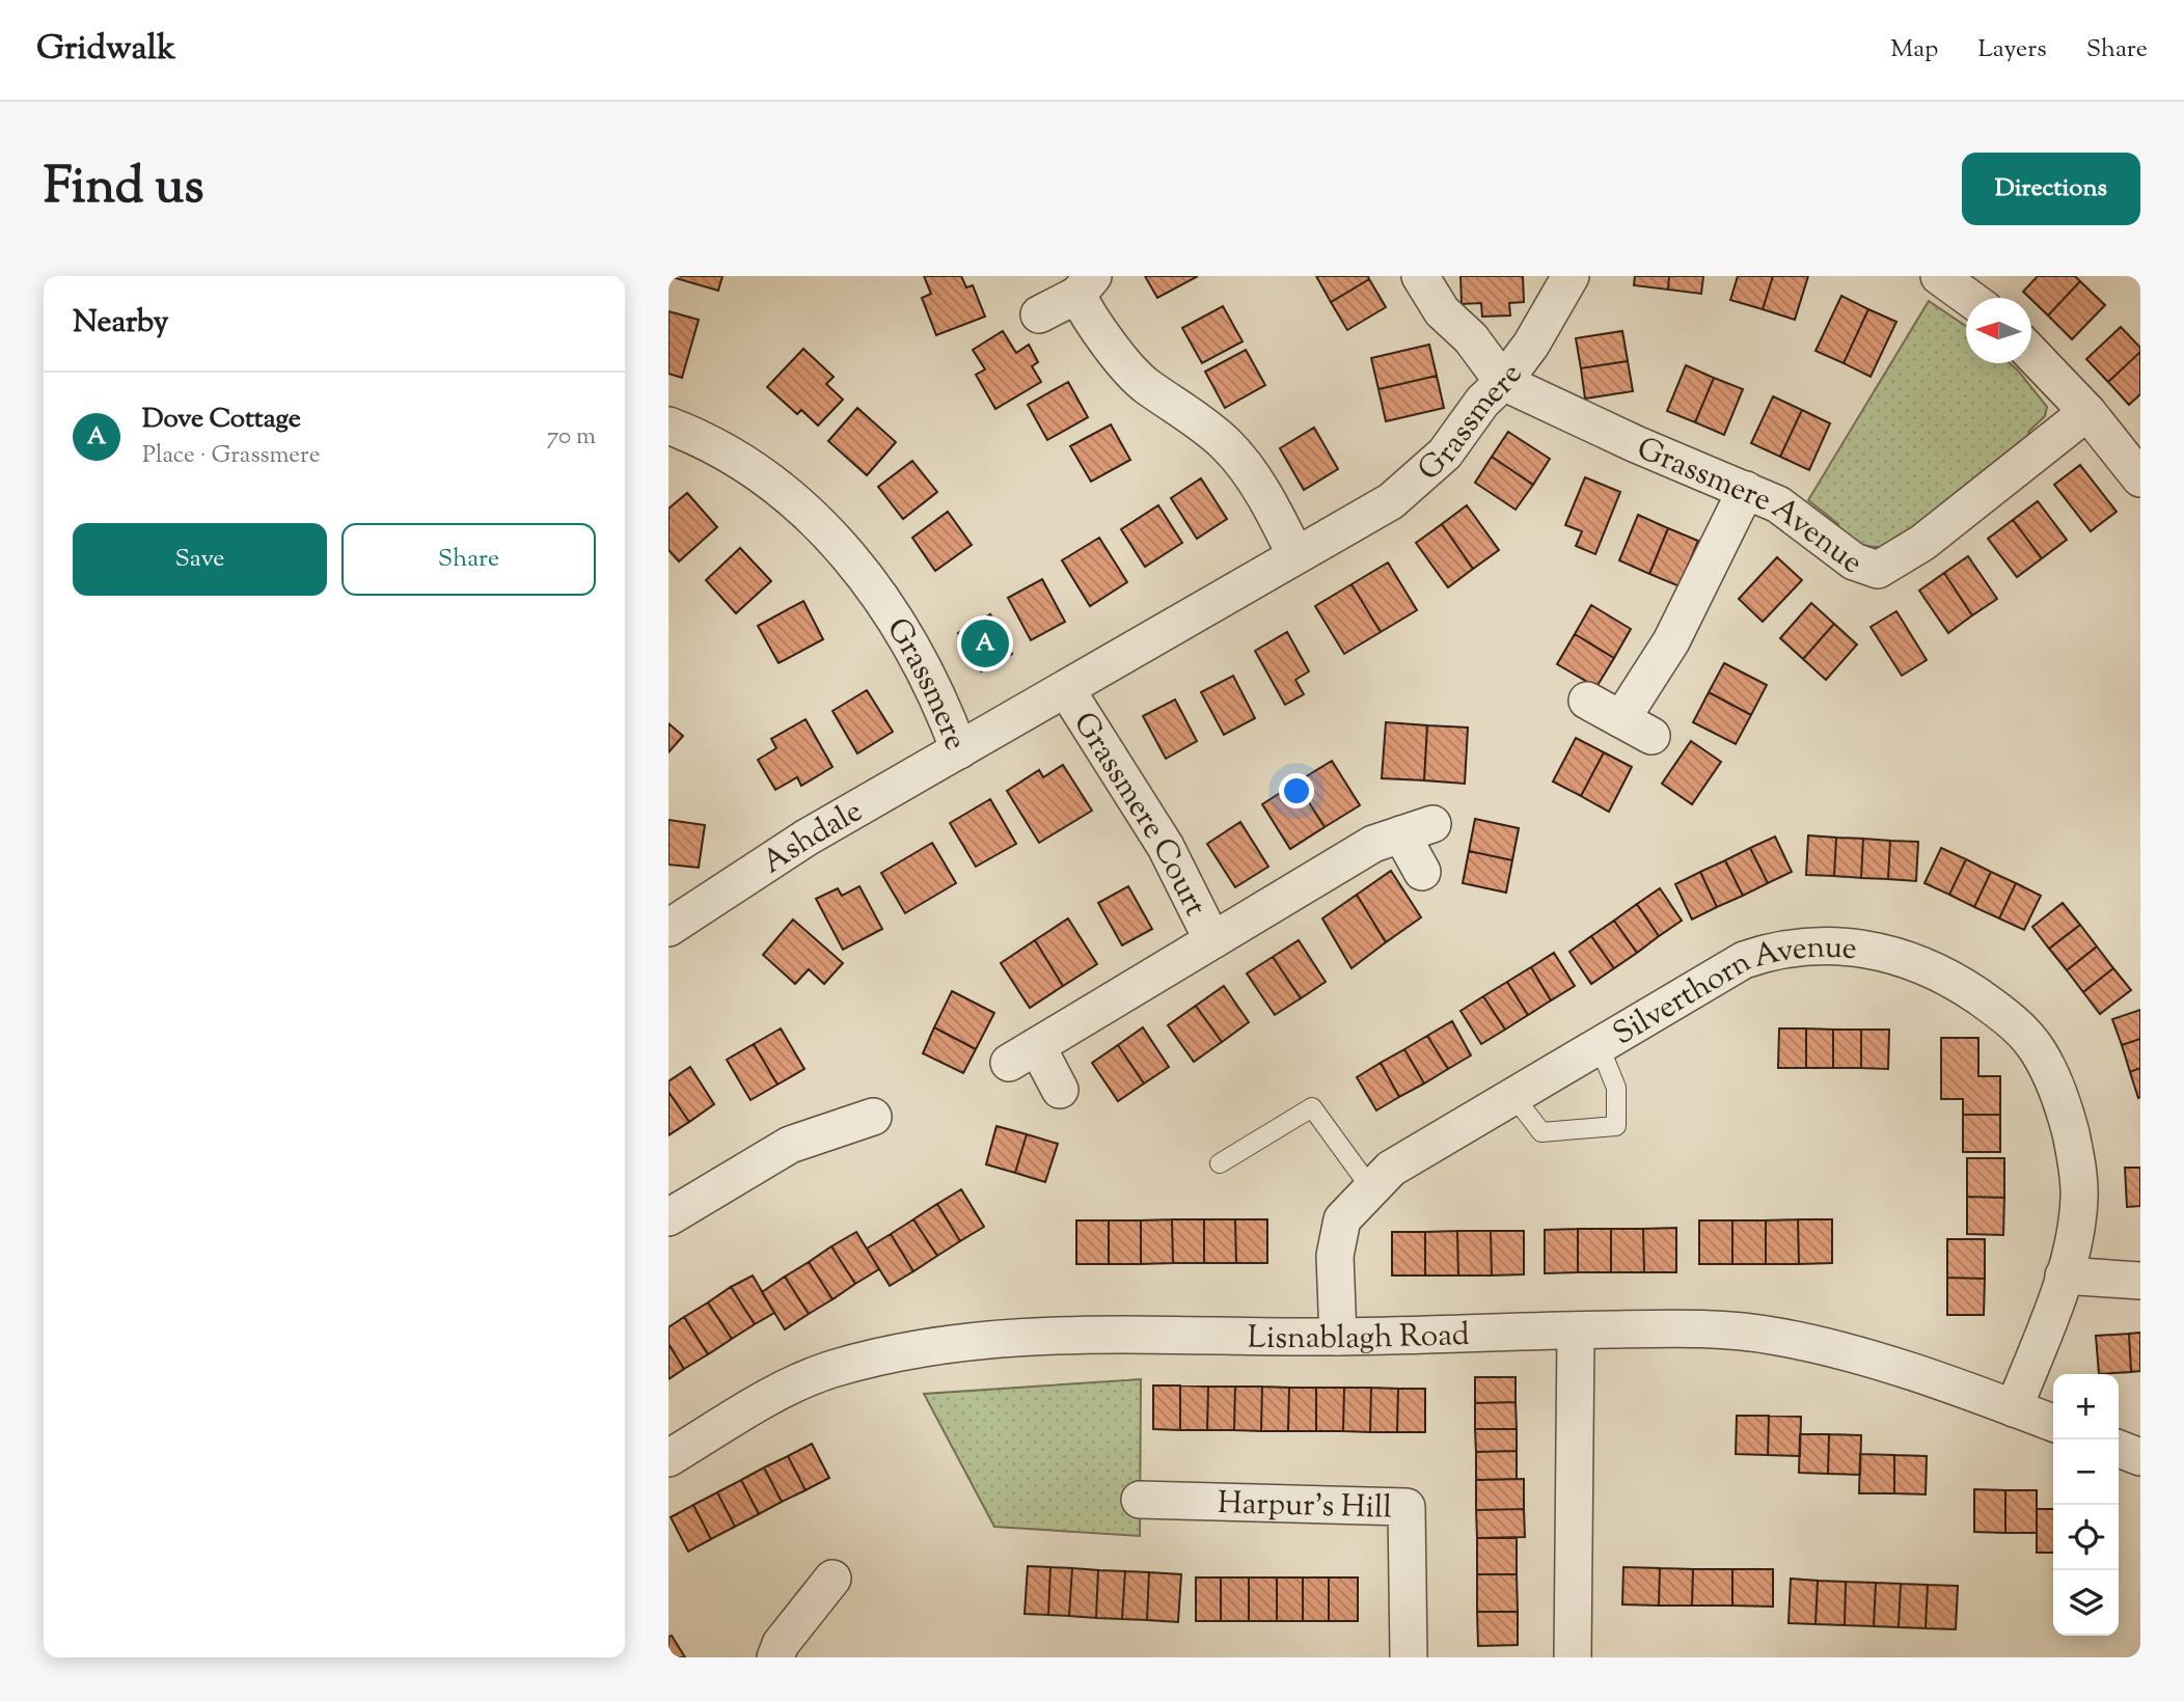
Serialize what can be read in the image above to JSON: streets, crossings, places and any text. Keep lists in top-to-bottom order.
{
  "streets": {
    "street": [
      "Grassmere",
      "Grassmere Avenue",
      "Grassmere Court",
      "Ashdale",
      "Silverthorn Avenue",
      "Lisnablagh Road",
      "Harpur's Hill"
    ]
  },
  "crossings": [
    ["Grassmere", "Grassmere Avenue"],
    ["Grassmere", "Grassmere Court"],
    ["Grassmere", "Ashdale"],
    ["Silverthorn Avenue", "Lisnablagh Road"]
  ],
  "north": "left",
  "page": {
    "header": "Gridwalk",
    "nav": ["Map", "Layers", "Share"],
    "title": "Find us",
    "buttons": [
      "Directions",
      ["Save", "Share"]
    ],
    "heading": "Nearby",
    "list": [
      {
        "mark": "A",
        "name": "Dove Cottage",
        "note": "Place · Grassmere",
        "value": "70 m"
      }
    ],
    "pins": "A",
    "map_buttons": ["+", "−"]
  }
}
